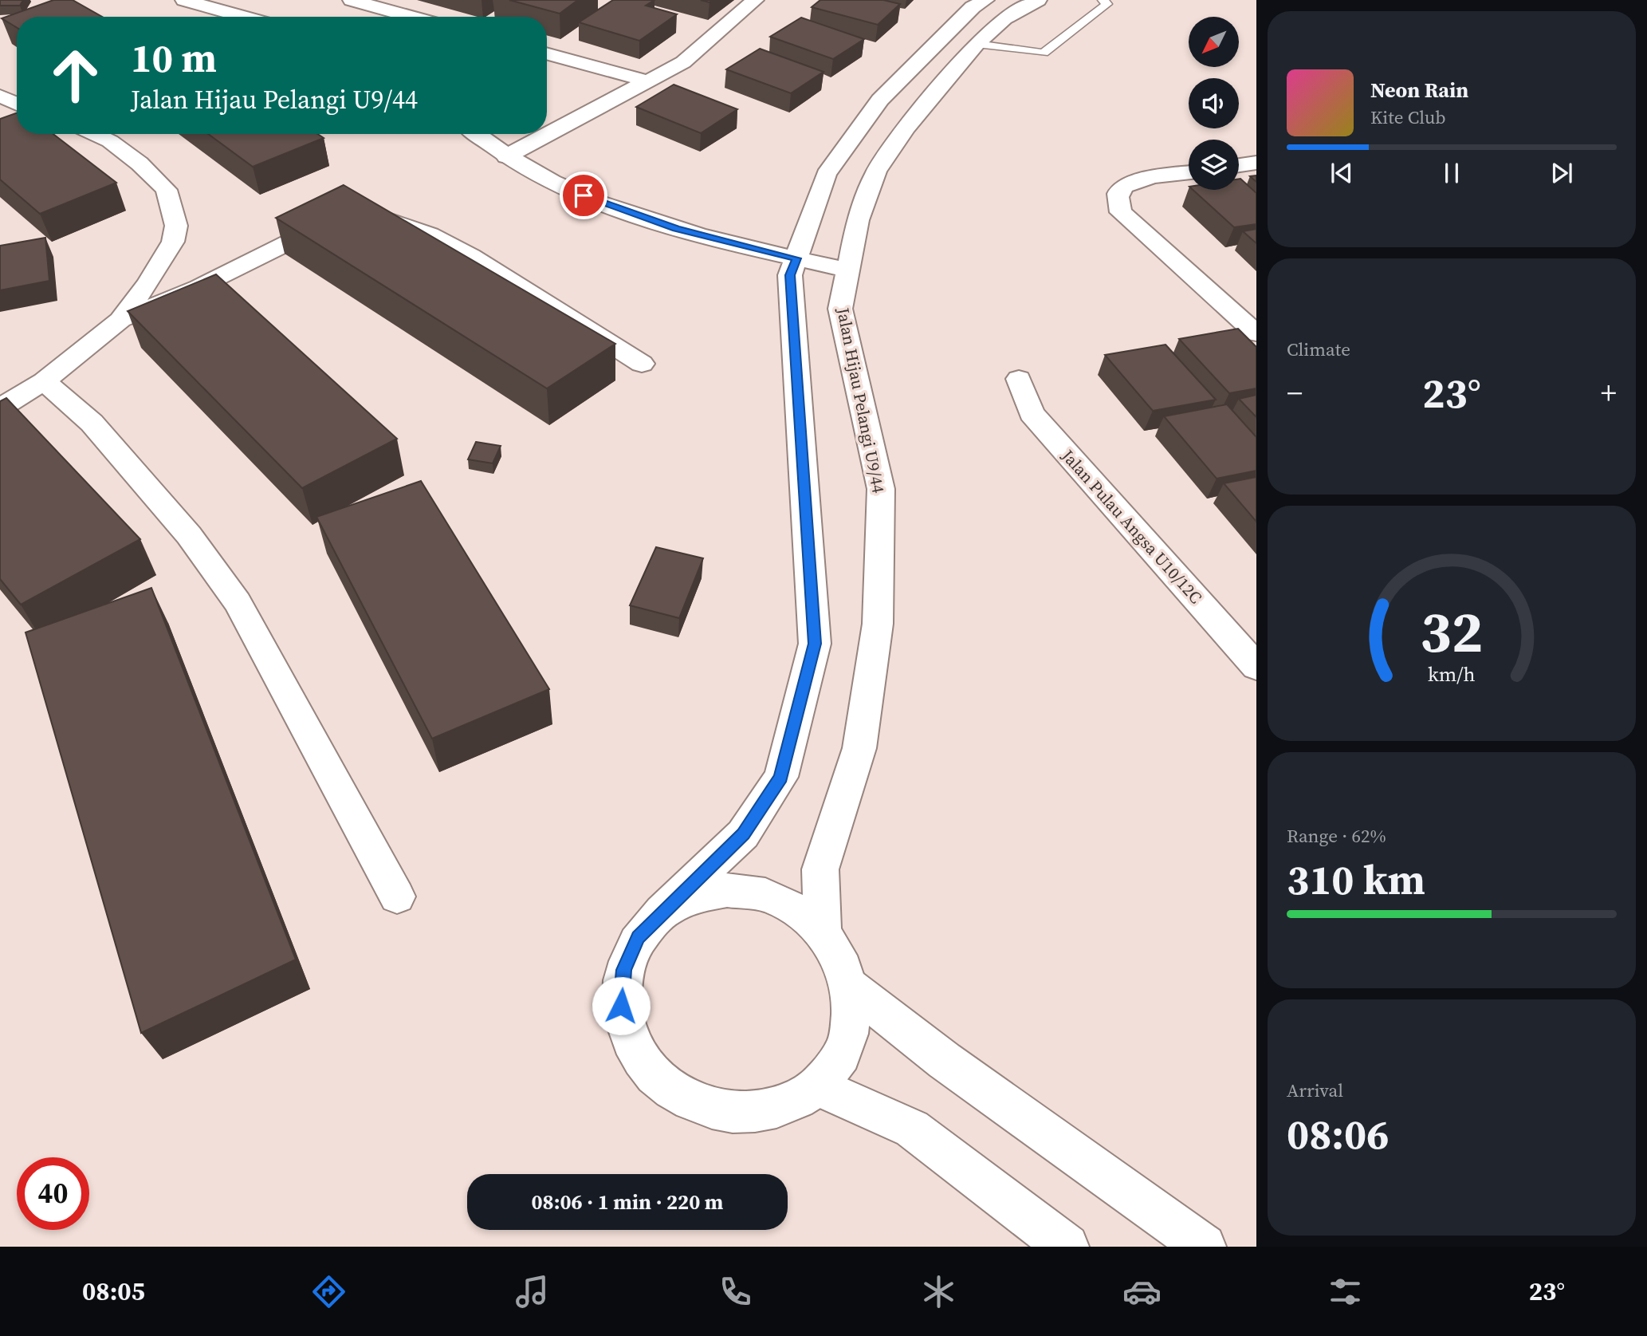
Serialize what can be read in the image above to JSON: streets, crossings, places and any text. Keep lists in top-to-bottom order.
{
  "streets": {
    "street": ["Jalan Hijau Pelangi U9/44", "Jalan Pulau Angsa U10/12C"]
  },
  "north": "bottom left",
  "page": {
    "turn": ["10 m", "Jalan Hijau Pelangi U9/44"],
    "song": ["Neon Rain", "Kite Club"],
    "tile": [
      "Climate",
      ["Range · 62%", "310 km"],
      ["Arrival", "08:06"]
    ],
    "heat": ["−", "23°", "+"],
    "limit": "40",
    "trip": "08:06 · 1 min · 220 m",
    "tabs": ["08:05", "23°"],
    "gauge": ["32", "km/h"]
  }
}
